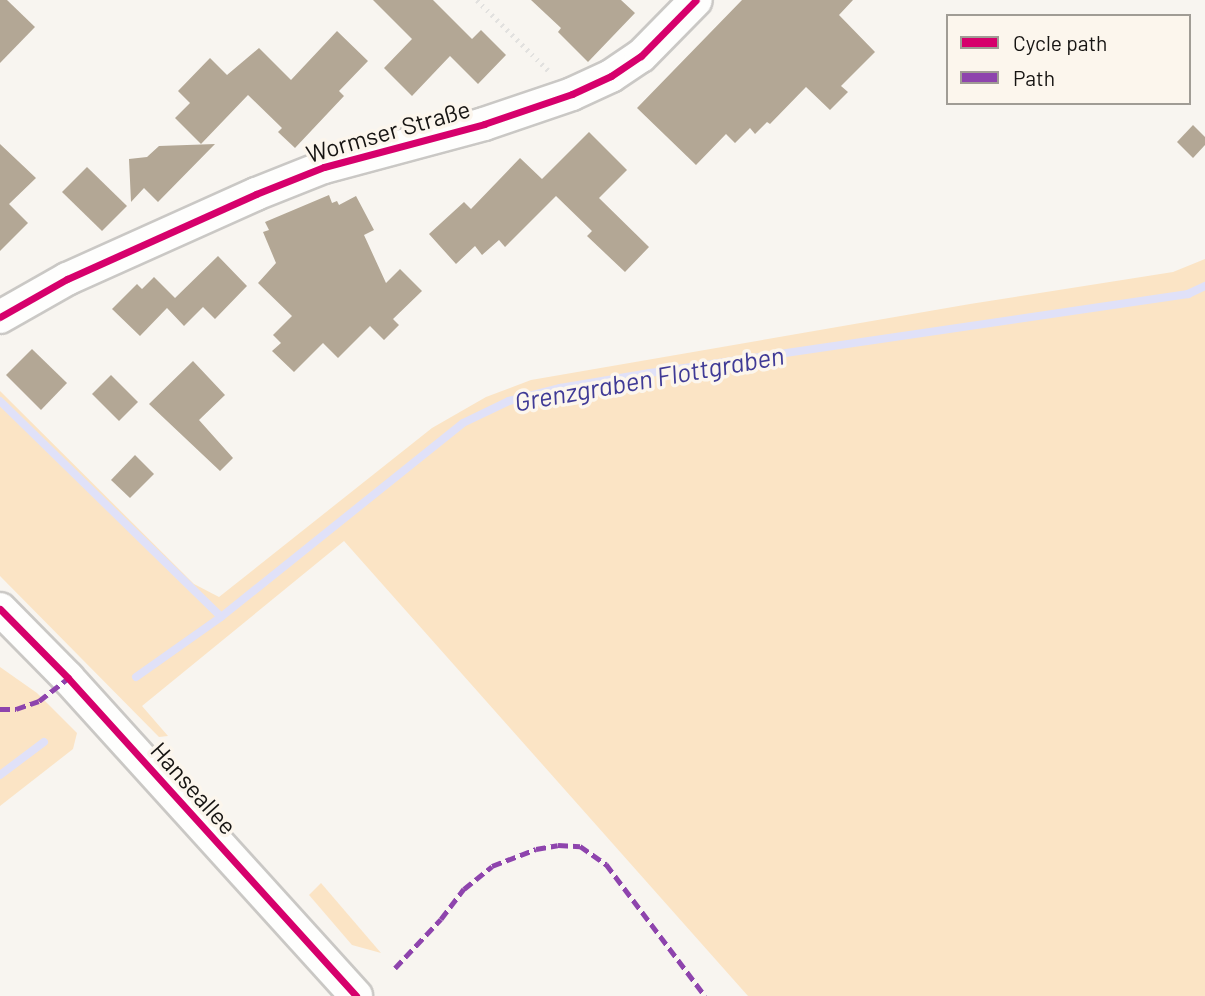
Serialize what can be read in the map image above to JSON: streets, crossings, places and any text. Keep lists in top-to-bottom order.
{
  "streets": {
    "street": ["Wormser Straße", "Hanseallee"]
  },
  "water": ["Grenzgraben Flottgraben"],
  "legend": ["Cycle path", "Path"]
}
